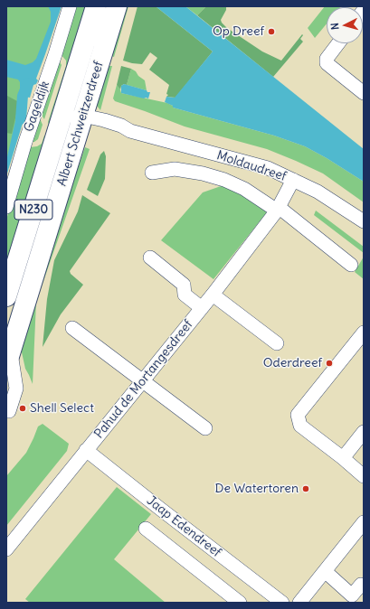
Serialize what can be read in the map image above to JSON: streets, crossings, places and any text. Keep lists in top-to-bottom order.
{
  "streets": {
    "highway": ["Albert Schweitzerdreef", "N230"],
    "street": [
      "Gageldijk",
      "Moldaudreef",
      "Pahud de Mortangesdreef",
      "Jaap Edendreef"
    ]
  },
  "crossings": [
    ["Albert Schweitzerdreef", "Moldaudreef"],
    ["Moldaudreef", "Pahud de Mortangesdreef"],
    ["Pahud de Mortangesdreef", "Jaap Edendreef"]
  ],
  "places": [
    "Op Dreef",
    "Oderdreef",
    "Shell Select",
    "De Watertoren"
  ],
  "north": "left"
}
